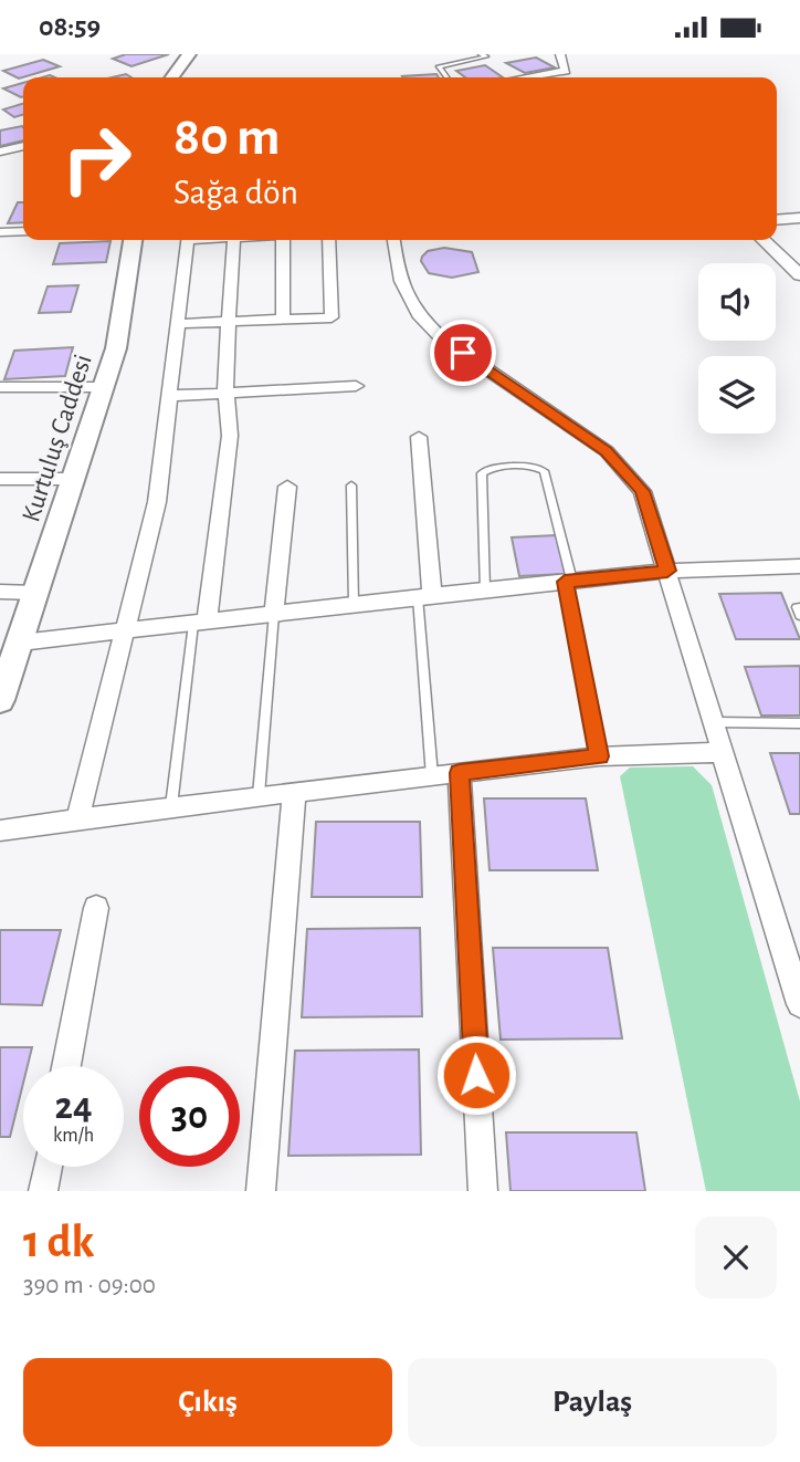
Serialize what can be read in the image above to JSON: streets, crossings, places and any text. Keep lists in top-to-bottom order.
{
  "streets": {
    "main road": ["Kurtuluş Caddesi"]
  },
  "page": {
    "status": "08:59",
    "turn": ["80 m", "Sağa dön"],
    "speed": "24 km/h",
    "limit": "30",
    "heading": ["1 dk", "390 m · 09:00"],
    "buttons": ["Çıkış", "Paylaş"]
  }
}
